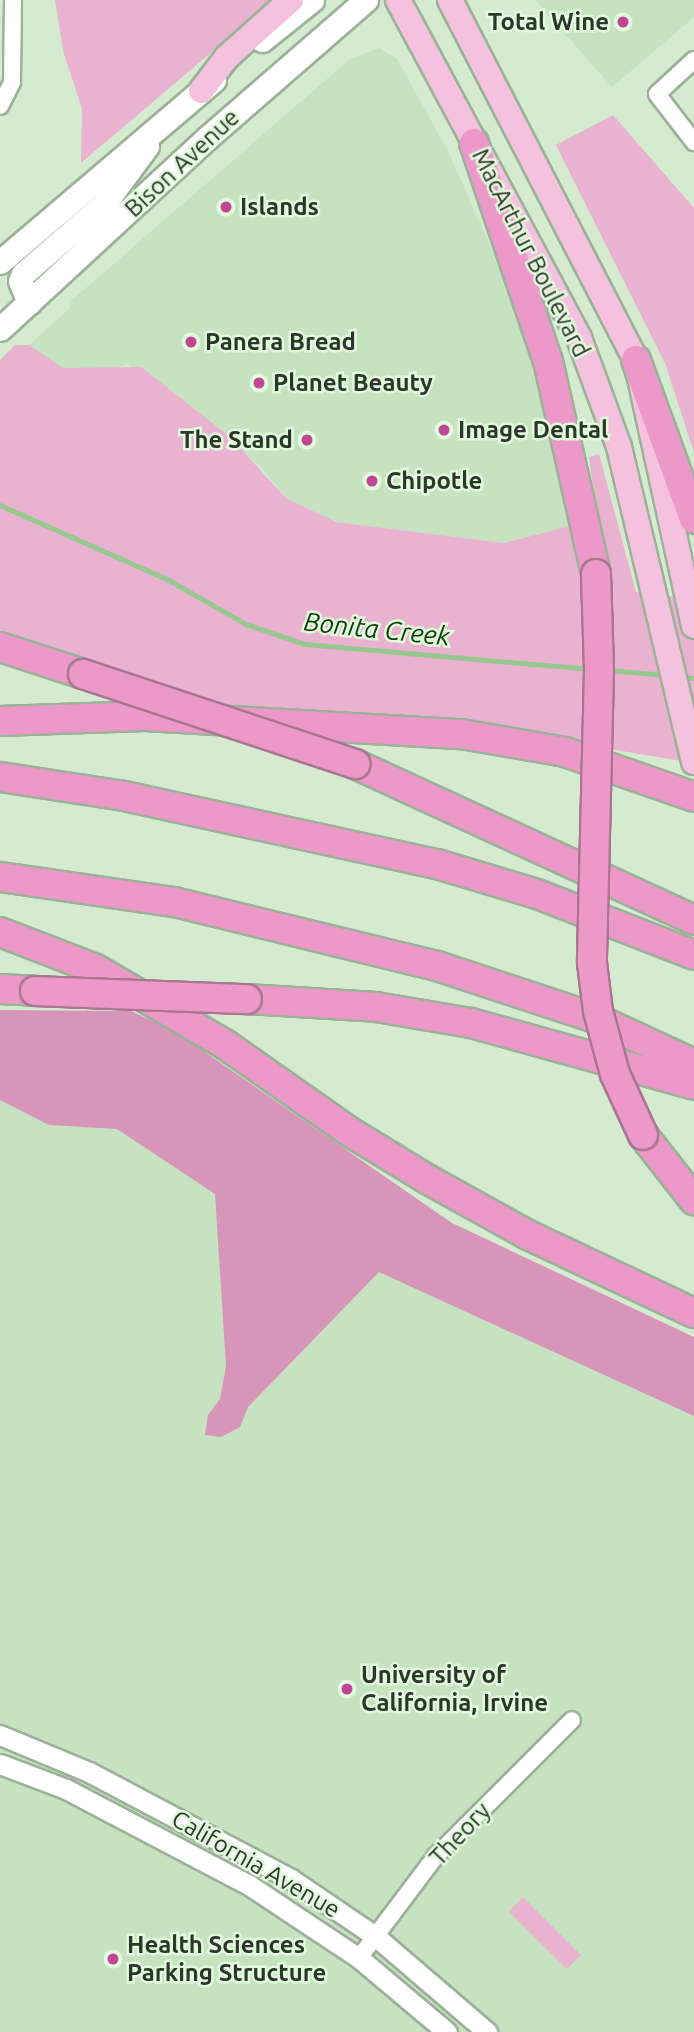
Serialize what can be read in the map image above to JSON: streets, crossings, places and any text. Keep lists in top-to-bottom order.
{
  "streets": {
    "main road": ["Bison Avenue", "MacArthur Boulevard"],
    "street": ["Theory", "California Avenue"]
  },
  "crossings": [
    ["Theory", "California Avenue"]
  ],
  "water": ["Bonita Creek"],
  "places": [
    "Total Wine",
    "Islands",
    "Panera Bread",
    "Planet Beauty",
    "Image Dental",
    "The Stand",
    "Chipotle",
    "University of California, Irvine",
    "Health Sciences Parking Structure"
  ]
}
